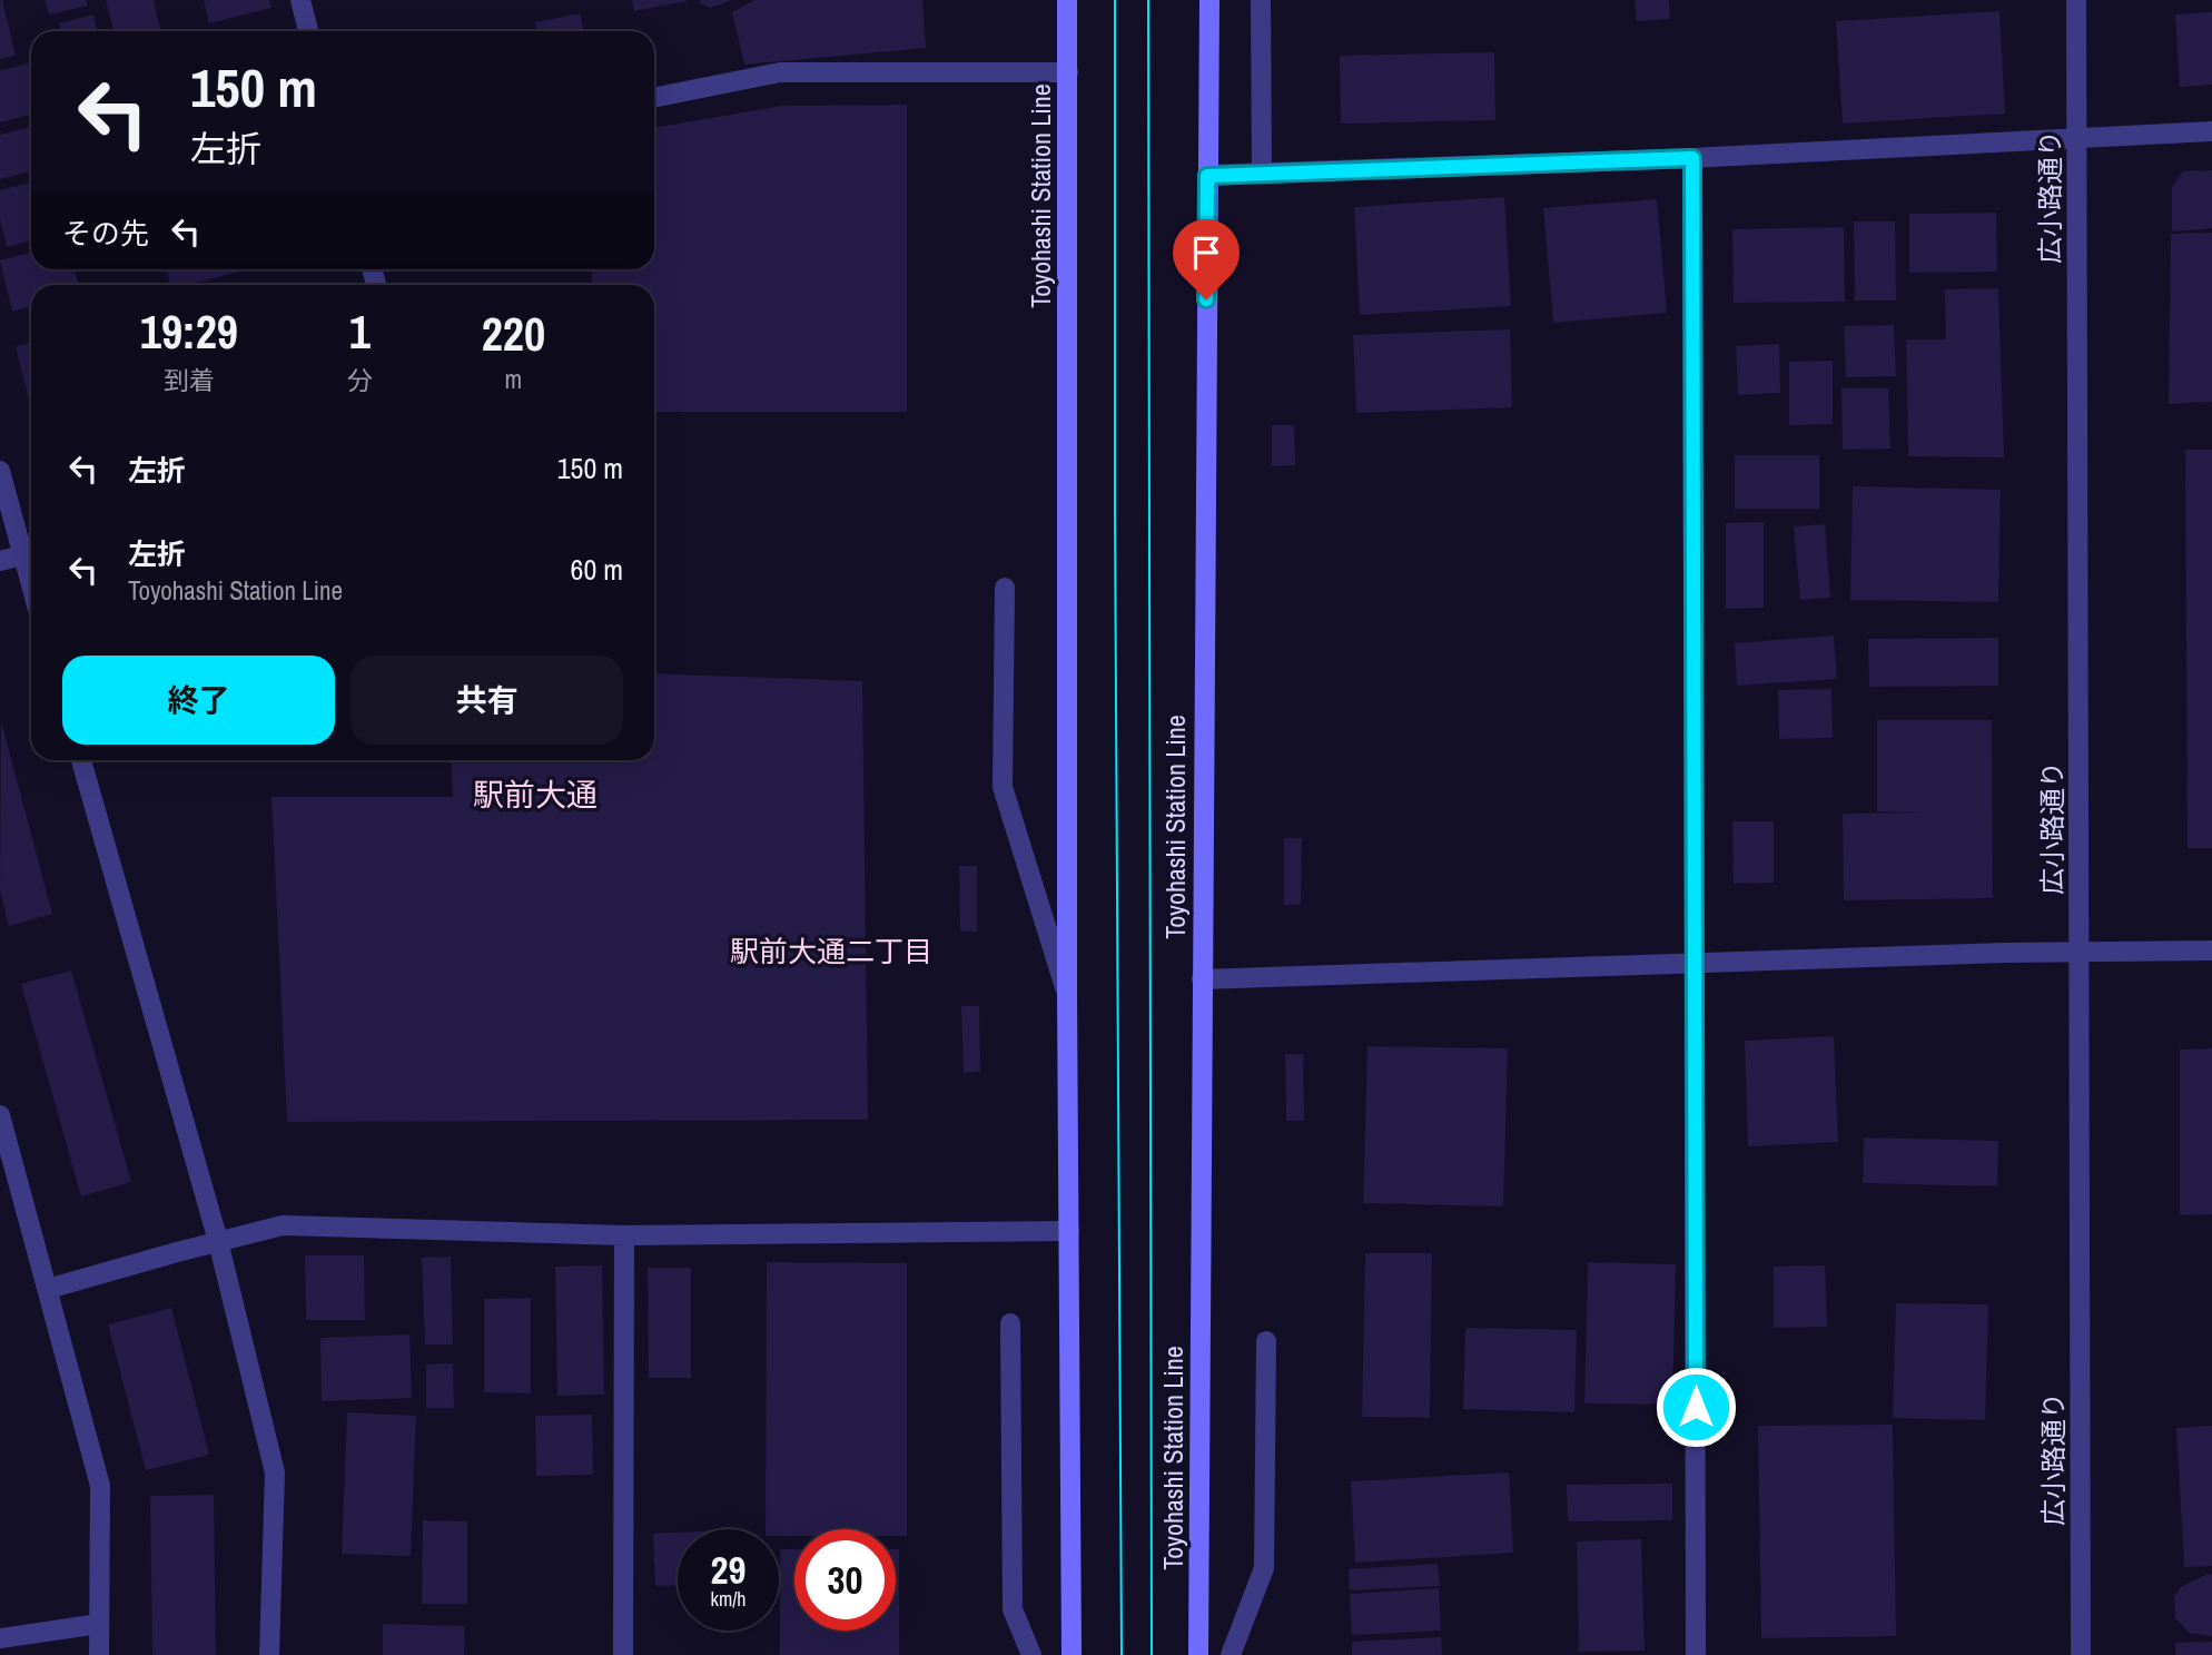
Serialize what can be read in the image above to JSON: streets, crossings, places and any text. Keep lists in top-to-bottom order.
{
  "streets": {
    "main road": ["Toyohashi Station Line"],
    "street": ["広小路通り"]
  },
  "districts": ["駅前大通", "駅前大通二丁目"],
  "page": {
    "turn": ["150 m", "左折"],
    "then": "その先",
    "eta": [
      "19:29",
      "到着",
      "1",
      "分",
      "220",
      "m"
    ],
    "list": [
      {
        "name": "左折",
        "value": "150 m"
      },
      {
        "name": "左折",
        "note": "Toyohashi Station Line",
        "value": "60 m"
      }
    ],
    "buttons": ["終了", "共有"],
    "speed": "29 km/h",
    "limit": "30"
  }
}
